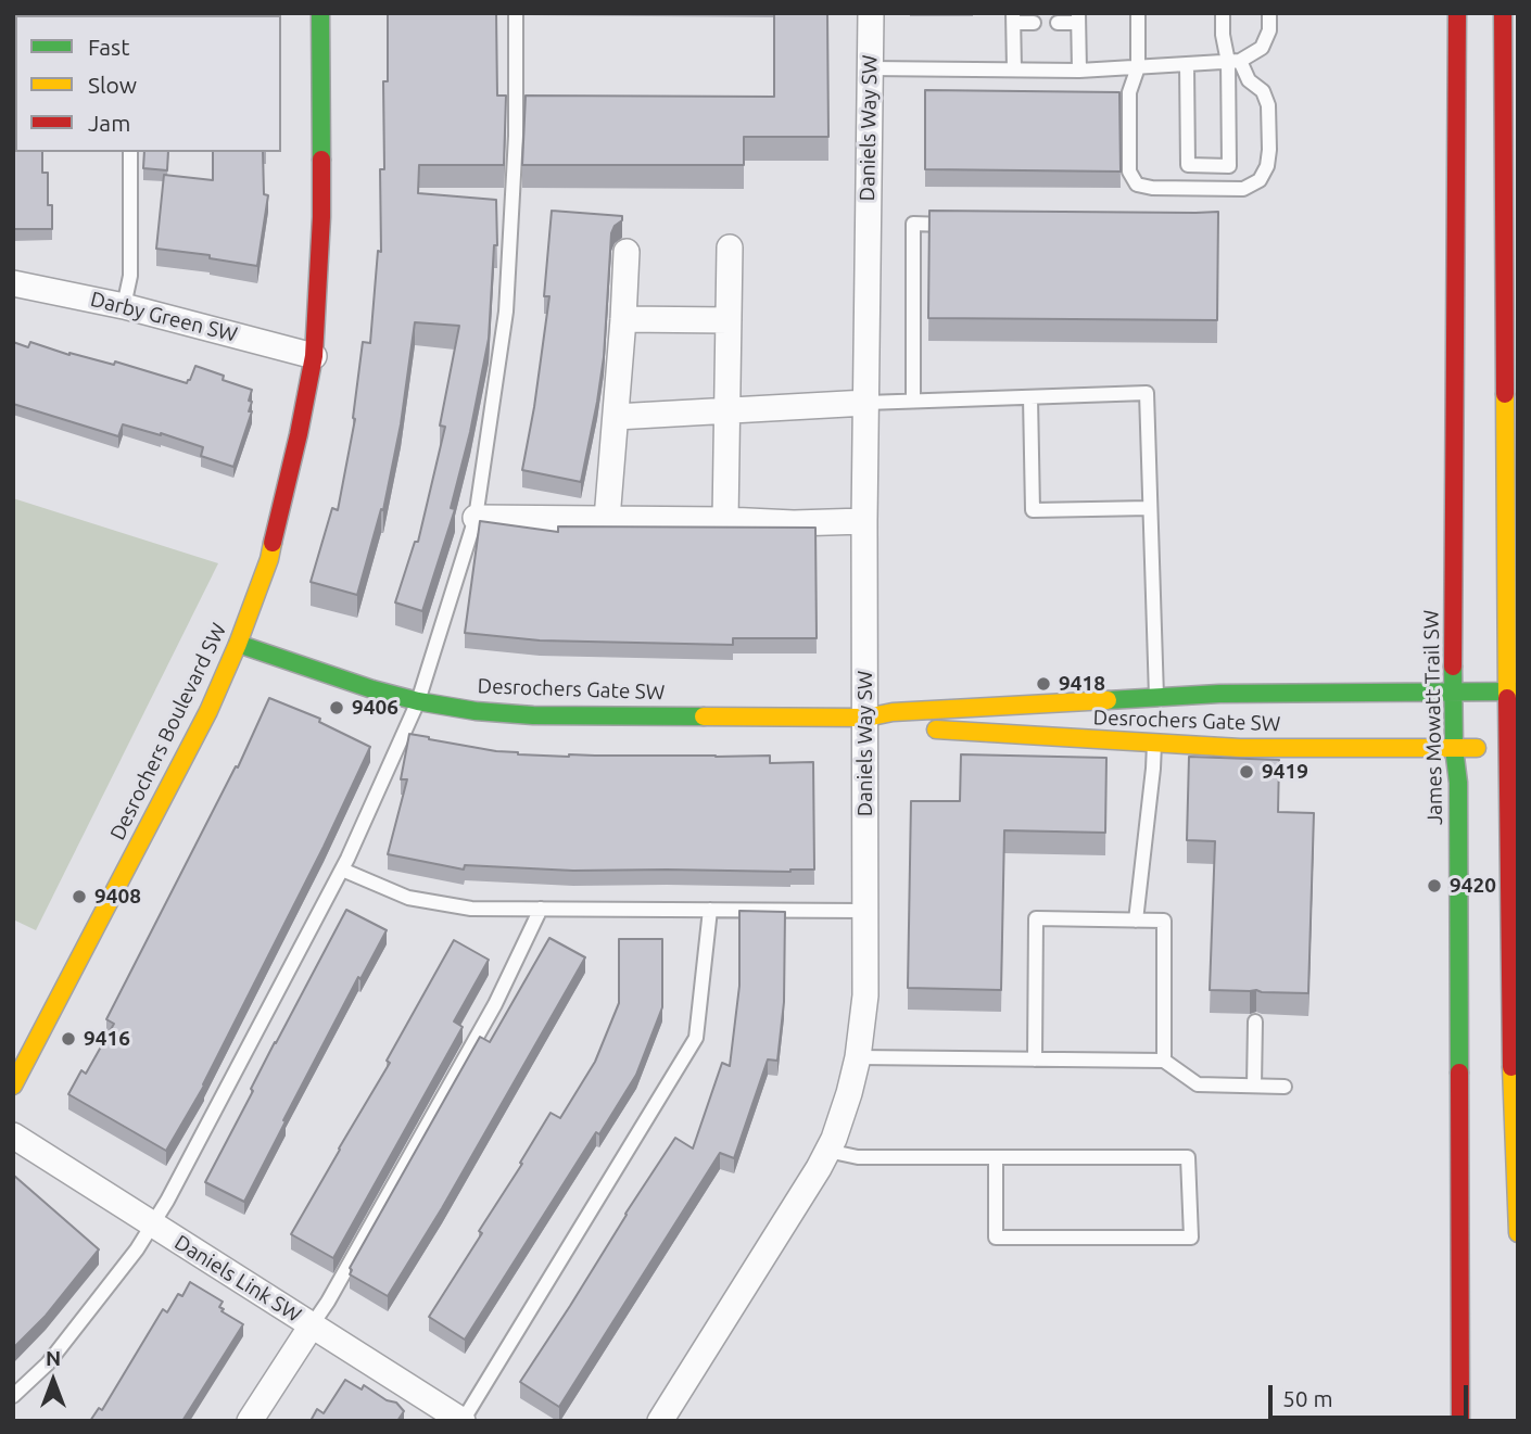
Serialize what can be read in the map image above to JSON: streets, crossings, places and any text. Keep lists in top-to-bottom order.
{
  "streets": {
    "street": [
      "Daniels Way SW",
      "Darby Green SW",
      "Desrochers Gate SW",
      "James Mowatt Trail SW",
      "Desrochers Boulevard SW",
      "Daniels Link SW"
    ]
  },
  "crossings": [
    ["Daniels Way SW", "Desrochers Gate SW"],
    ["Darby Green SW", "Desrochers Boulevard SW"],
    ["Desrochers Gate SW", "James Mowatt Trail SW"],
    ["Desrochers Gate SW", "Desrochers Boulevard SW"]
  ],
  "places": [
    "9418",
    "9406",
    "9419",
    "9420",
    "9408",
    "9416"
  ],
  "legend": ["Fast", "Slow", "Jam"],
  "scale_bar": "50 m",
  "north": "top"
}
